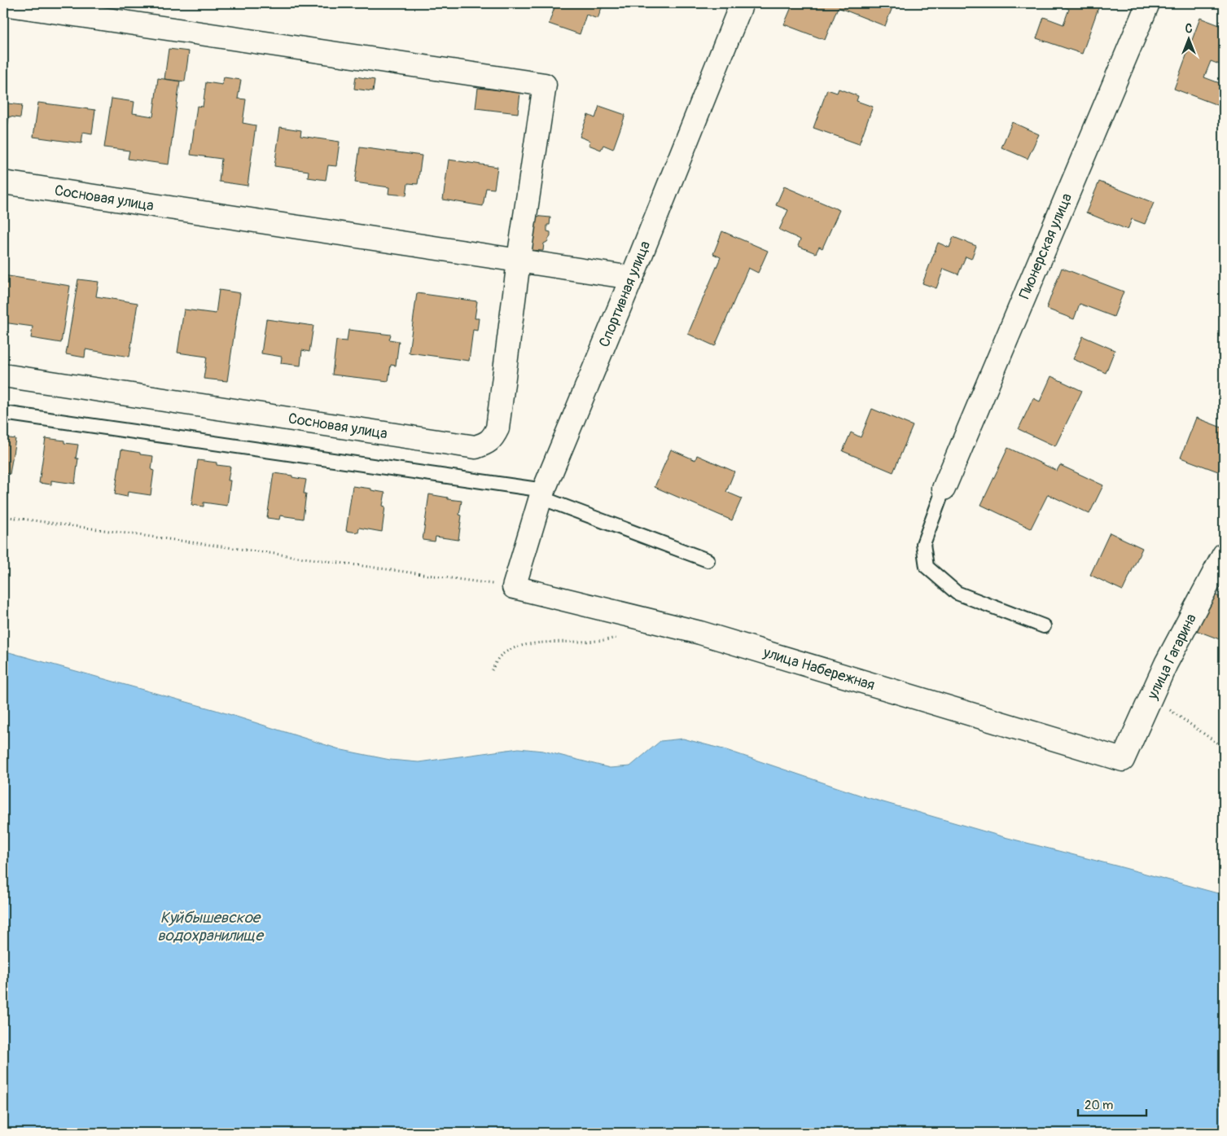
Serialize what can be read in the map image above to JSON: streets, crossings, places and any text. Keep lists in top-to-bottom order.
{
  "streets": {
    "street": [
      "Сосновая улица",
      "Пионерская улица",
      "Спортивная улица",
      "улица Гагарина",
      "улица Набережная"
    ]
  },
  "crossings": [
    ["Сосновая улица", "Спортивная улица"],
    ["Спортивная улица", "улица Набережная"],
    ["улица Гагарина", "улица Набережная"]
  ],
  "water": ["Куйбышевское водохранилище"],
  "scale_bar": "20 m",
  "north": "top"
}
